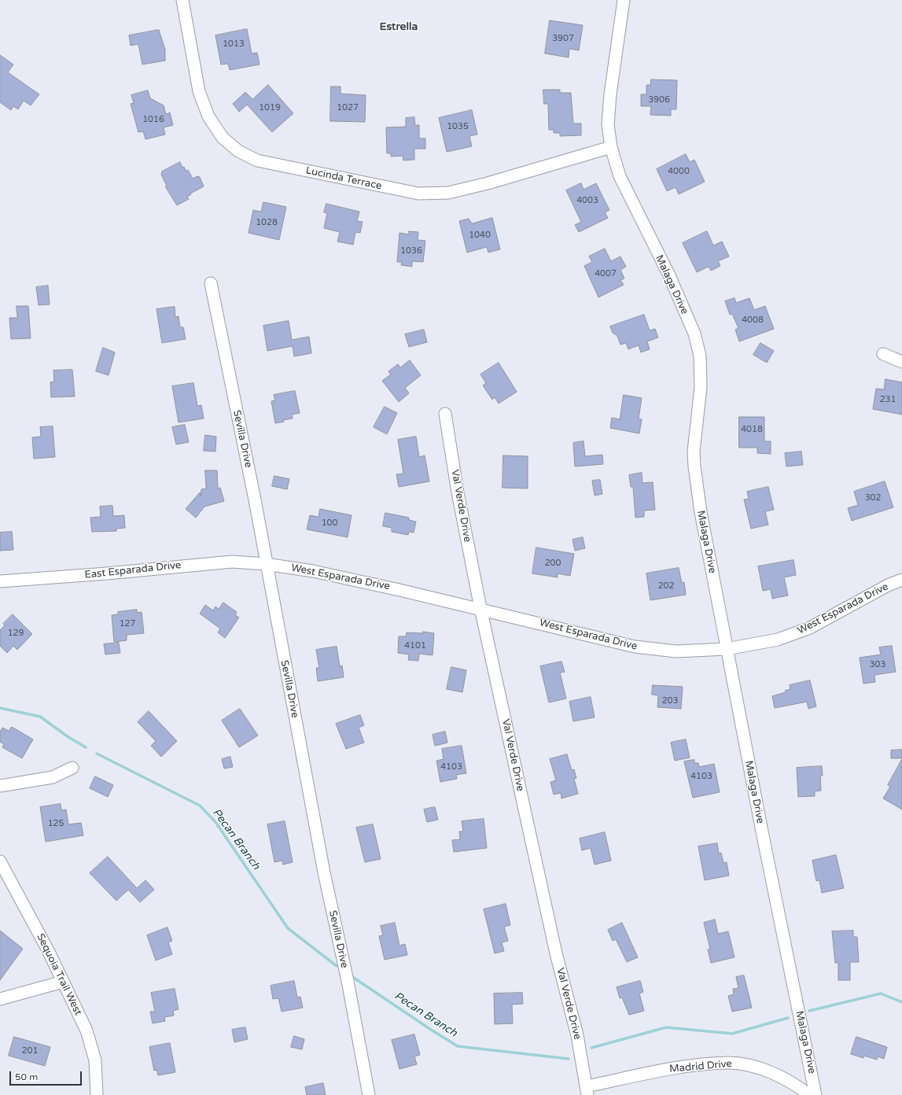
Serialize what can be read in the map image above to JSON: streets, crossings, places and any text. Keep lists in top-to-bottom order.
{
  "streets": {
    "street": [
      "Lucinda Terrace",
      "Malaga Drive",
      "Sevilla Drive",
      "Val Verde Drive",
      "East Esparada Drive",
      "West Esparada Drive",
      "Sequoia Trail West",
      "Madrid Drive"
    ]
  },
  "crossings": [
    ["Lucinda Terrace", "Malaga Drive"],
    ["Malaga Drive", "West Esparada Drive"],
    ["Sevilla Drive", "East Esparada Drive"],
    ["Sevilla Drive", "West Esparada Drive"],
    ["Val Verde Drive", "West Esparada Drive"],
    ["Val Verde Drive", "Madrid Drive"],
    ["East Esparada Drive", "West Esparada Drive"]
  ],
  "districts": ["Estrella"],
  "water": ["Pecan Branch"],
  "house_numbers": [
    "3907",
    "1013",
    "3906",
    "1019",
    "1027",
    "1016",
    "1035",
    "4000",
    "4003",
    "1028",
    "1040",
    "1036",
    "4007",
    "4008",
    "231",
    "4018",
    "302",
    "100",
    "200",
    "202",
    "127",
    "129",
    "4101",
    "303",
    "203",
    "4103",
    "4103",
    "125",
    "201"
  ],
  "scale_bar": "50 m"
}
